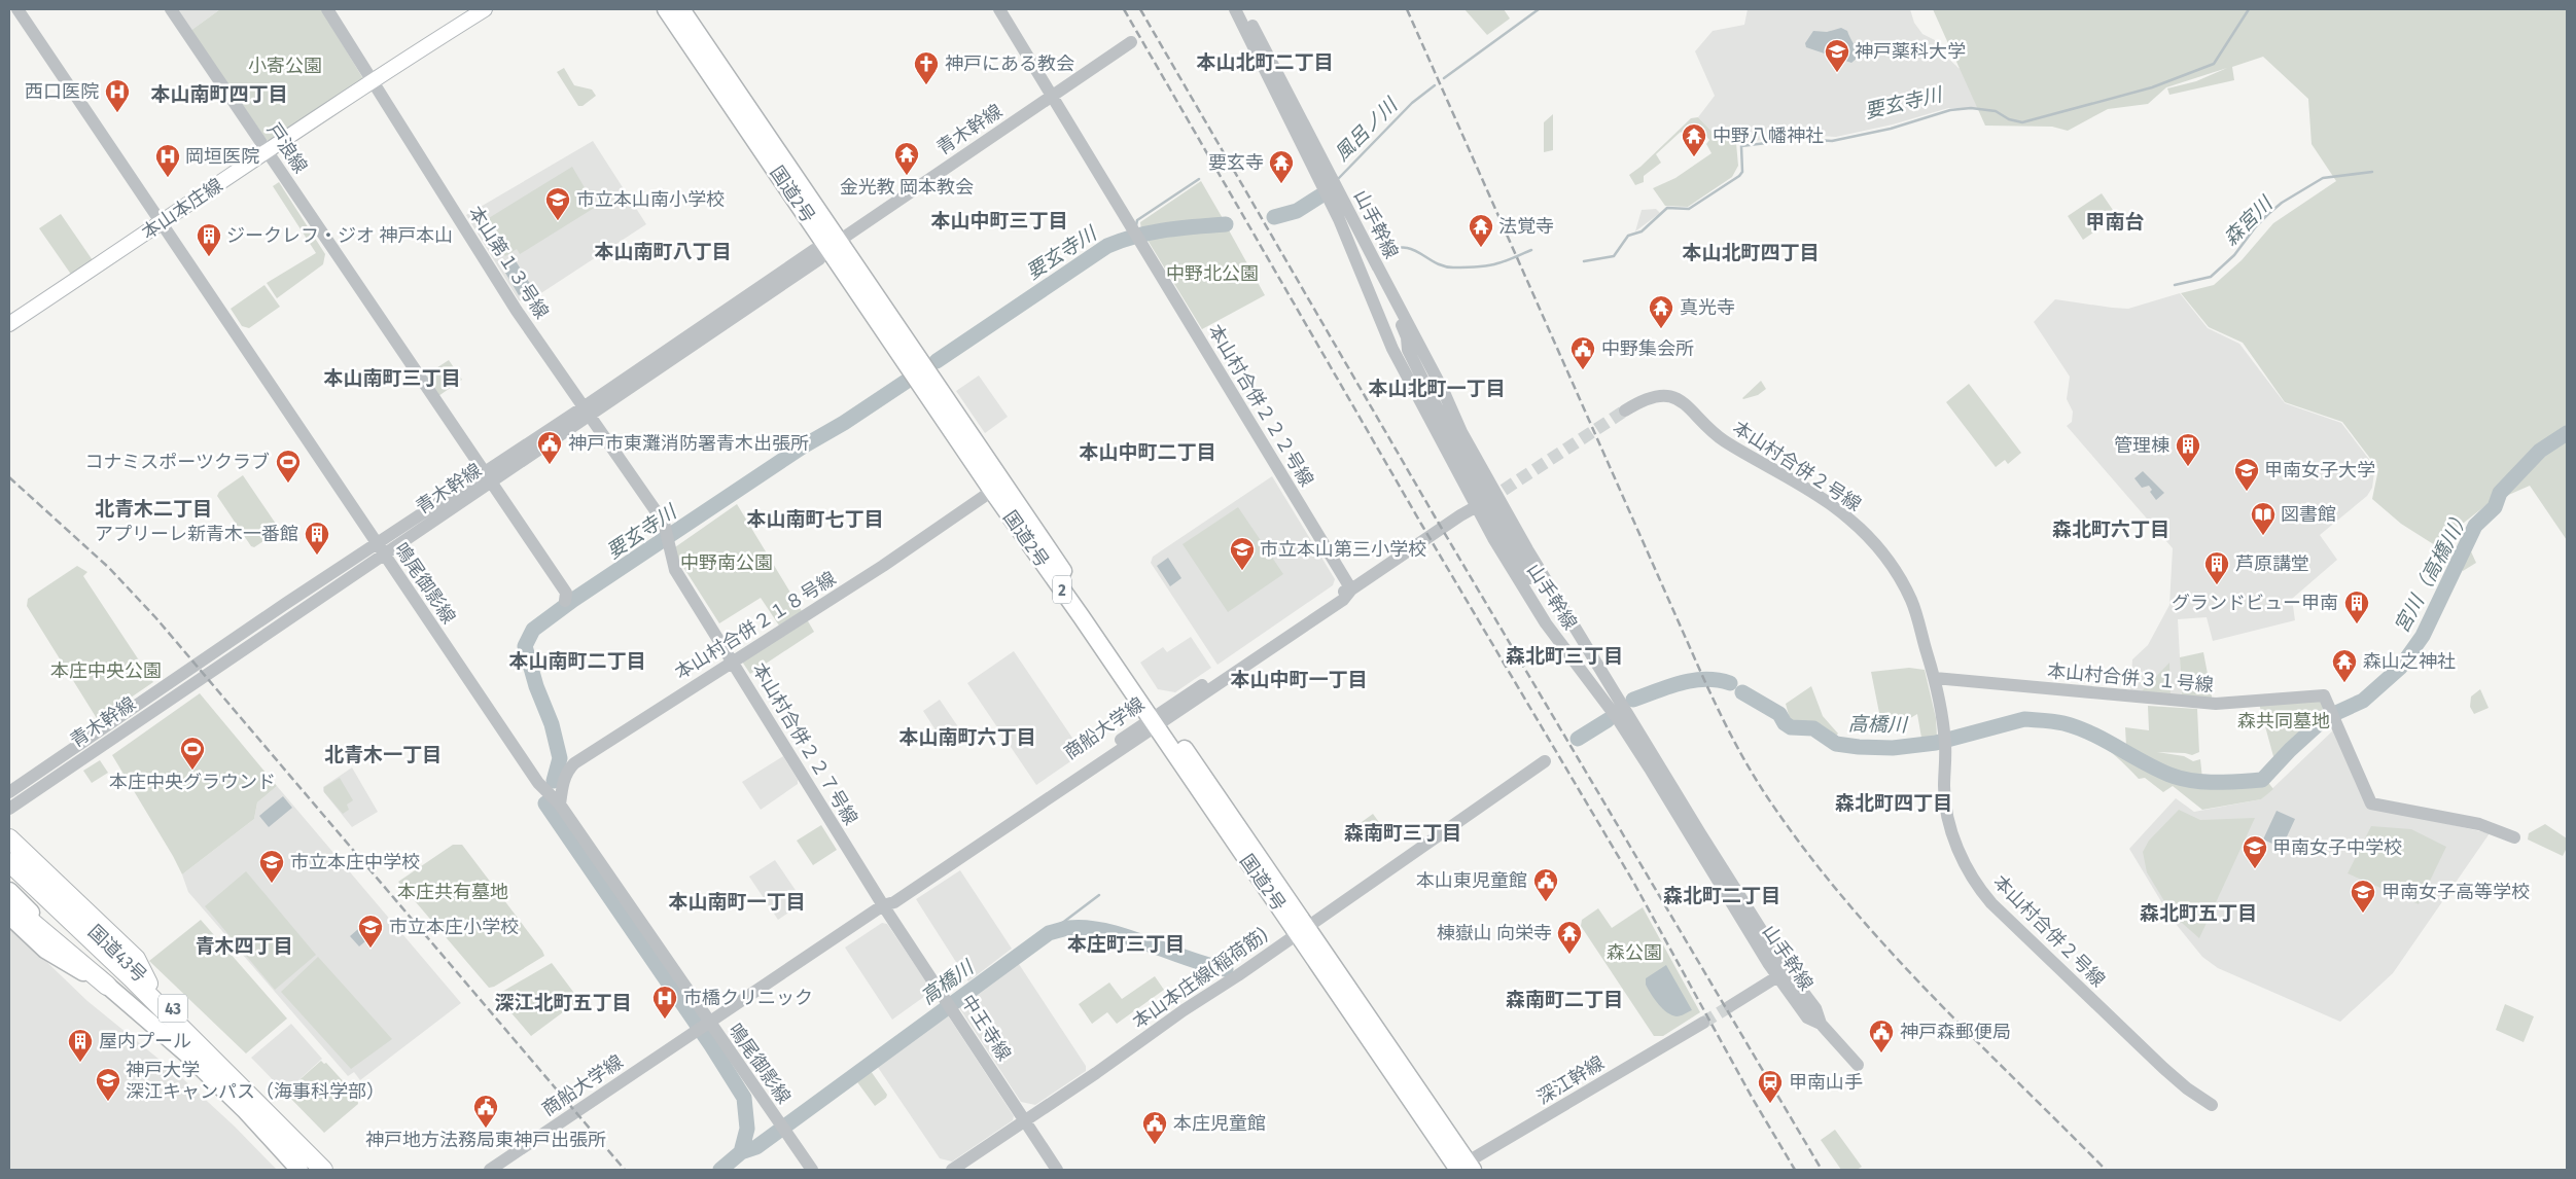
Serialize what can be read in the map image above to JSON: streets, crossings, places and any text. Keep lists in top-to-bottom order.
{
  "streets": {
    "highway": [
      "国道2号",
      "2",
      "国道43号",
      "43"
    ],
    "main road": ["本山本庄線"],
    "street": [
      "青木幹線",
      "戸浪線",
      "山手幹線",
      "本山第１３号線",
      "本山村合併２２２号線",
      "本山村合併２号線",
      "鳴尾御影線",
      "本山村合併２１８号線",
      "本山村合併３１号線",
      "商船大学線",
      "本山村合併２２７号線",
      "本山本庄線(稲荷筋)",
      "中王寺線",
      "深江幹線"
    ]
  },
  "crossings": [
    ["青木幹線", "戸浪線"],
    ["青木幹線", "国道2号"],
    ["青木幹線", "本山第１３号線"],
    ["青木幹線", "本山村合併２２２号線"],
    ["青木幹線", "鳴尾御影線"],
    ["戸浪線", "本山本庄線"],
    ["国道2号", "本山村合併２１８号線"],
    ["国道2号", "商船大学線"],
    ["国道2号", "本山本庄線(稲荷筋)"],
    ["国道2号", "深江幹線"],
    ["本山本庄線", "本山第１３号線"],
    ["本山本庄線", "鳴尾御影線"],
    ["山手幹線", "商船大学線"],
    ["本山第１３号線", "本山村合併２２７号線"],
    ["本山村合併２２２号線", "商船大学線"],
    ["本山村合併２号線", "本山村合併３１号線"],
    ["鳴尾御影線", "本山村合併２１８号線"],
    ["鳴尾御影線", "商船大学線"],
    ["本山村合併２１８号線", "本山村合併２２７号線"],
    ["商船大学線", "本山村合併２２７号線"],
    ["商船大学線", "中王寺線"],
    ["本山村合併２２７号線", "中王寺線"],
    ["本山本庄線(稲荷筋)", "中王寺線"]
  ],
  "districts": [
    "本山北町二丁目",
    "本山南町四丁目",
    "本山中町三丁目",
    "甲南台",
    "本山南町八丁目",
    "本山北町四丁目",
    "本山南町三丁目",
    "本山北町一丁目",
    "本山中町二丁目",
    "北青木二丁目",
    "本山南町七丁目",
    "森北町六丁目",
    "森北町三丁目",
    "本山南町二丁目",
    "本山中町一丁目",
    "本山南町六丁目",
    "北青木一丁目",
    "森北町四丁目",
    "森南町三丁目",
    "森北町二丁目",
    "本山南町一丁目",
    "森北町五丁目",
    "本庄町三丁目",
    "青木四丁目",
    "森南町二丁目",
    "深江北町五丁目"
  ],
  "water": [
    "要玄寺川",
    "風呂ノ川",
    "森宮川",
    "宮川（高橋川）",
    "高橋川"
  ],
  "parks": [
    "小寄公園",
    "中野北公園",
    "中野南公園",
    "本庄中央公園",
    "森共同墓地",
    "本庄共有墓地",
    "森公園"
  ],
  "places": {
    "school or university": [
      "神戸薬科大学",
      "市立本山南小学校",
      "甲南女子大学",
      "市立本山第三小学校",
      "甲南女子中学校",
      "市立本庄中学校",
      "甲南女子高等学校",
      "市立本庄小学校",
      "神戸大学 深江キャンパス（海事科学部）"
    ],
    "church": ["神戸にある教会"],
    "hospital": ["西口医院", "岡垣医院", "市橋クリニック"],
    "temple": [
      "中野八幡神社",
      "金光教 岡本教会",
      "要玄寺",
      "法覚寺",
      "真光寺",
      "森山之神社",
      "棟嶽山 向栄寺"
    ],
    "building": [
      "ジークレフ・ジオ 神戸本山",
      "管理棟",
      "アプリーレ新青木一番館",
      "芦原講堂",
      "グランドビュー甲南",
      "屋内プール"
    ],
    "public building": [
      "中野集会所",
      "神戸市東灘消防署青木出張所",
      "本山東児童館",
      "神戸森郵便局",
      "神戸地方法務局東神戸出張所",
      "本庄児童館"
    ],
    "sports": ["コナミスポーツクラブ", "本庄中央グラウンド"],
    "library": ["図書館"],
    "station": ["甲南山手"]
  }
}
